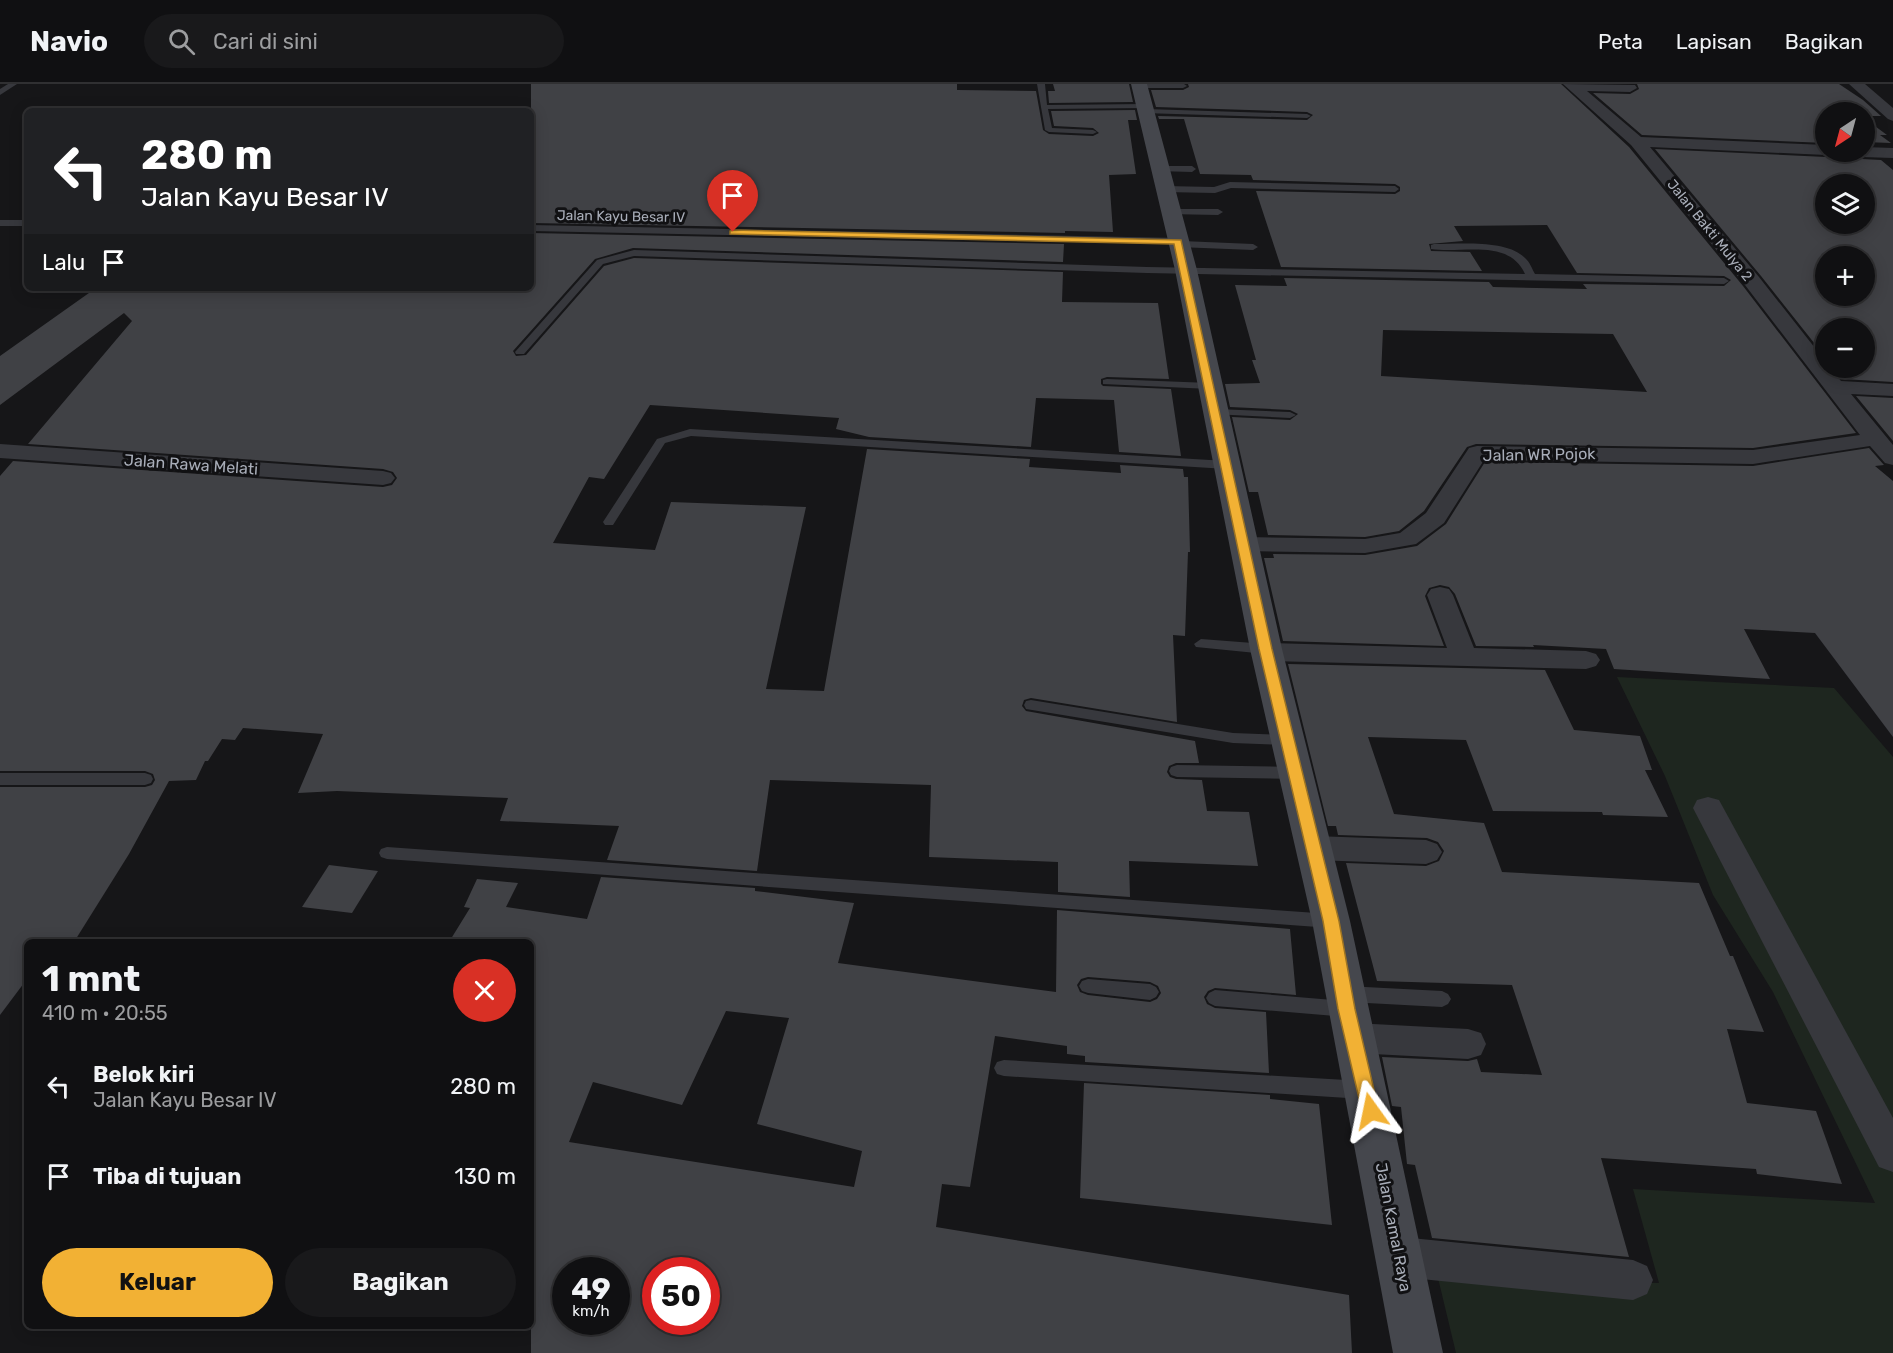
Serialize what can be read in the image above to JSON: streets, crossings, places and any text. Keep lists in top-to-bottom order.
{
  "streets": {
    "main road": ["Jalan Kamal Raya"],
    "street": ["Jalan Bakti Mulya 2", "Jalan WR Pojok", "Jalan Rawa Melati"],
    "lane": ["Jalan Kayu Besar IV"]
  },
  "crossings": [
    ["Jalan Kayu Besar IV", "Jalan Kamal Raya"],
    ["Jalan Bakti Mulya 2", "Jalan WR Pojok"],
    ["Jalan WR Pojok", "Jalan Kamal Raya"]
  ],
  "north": "bottom left",
  "page": {
    "header": "Navio",
    "search": "Cari di sini",
    "nav": ["Peta", "Lapisan", "Bagikan"],
    "map_buttons": ["+", "−"],
    "turn": ["280 m", "Jalan Kayu Besar IV"],
    "then": "Lalu",
    "heading": ["1 mnt", "410 m · 20:55"],
    "list": [
      {
        "name": "Belok kiri",
        "note": "Jalan Kayu Besar IV",
        "value": "280 m"
      },
      {
        "name": "Tiba di tujuan",
        "value": "130 m"
      }
    ],
    "buttons": ["Keluar", "Bagikan"],
    "speed": "49 km/h",
    "limit": "50"
  }
}
